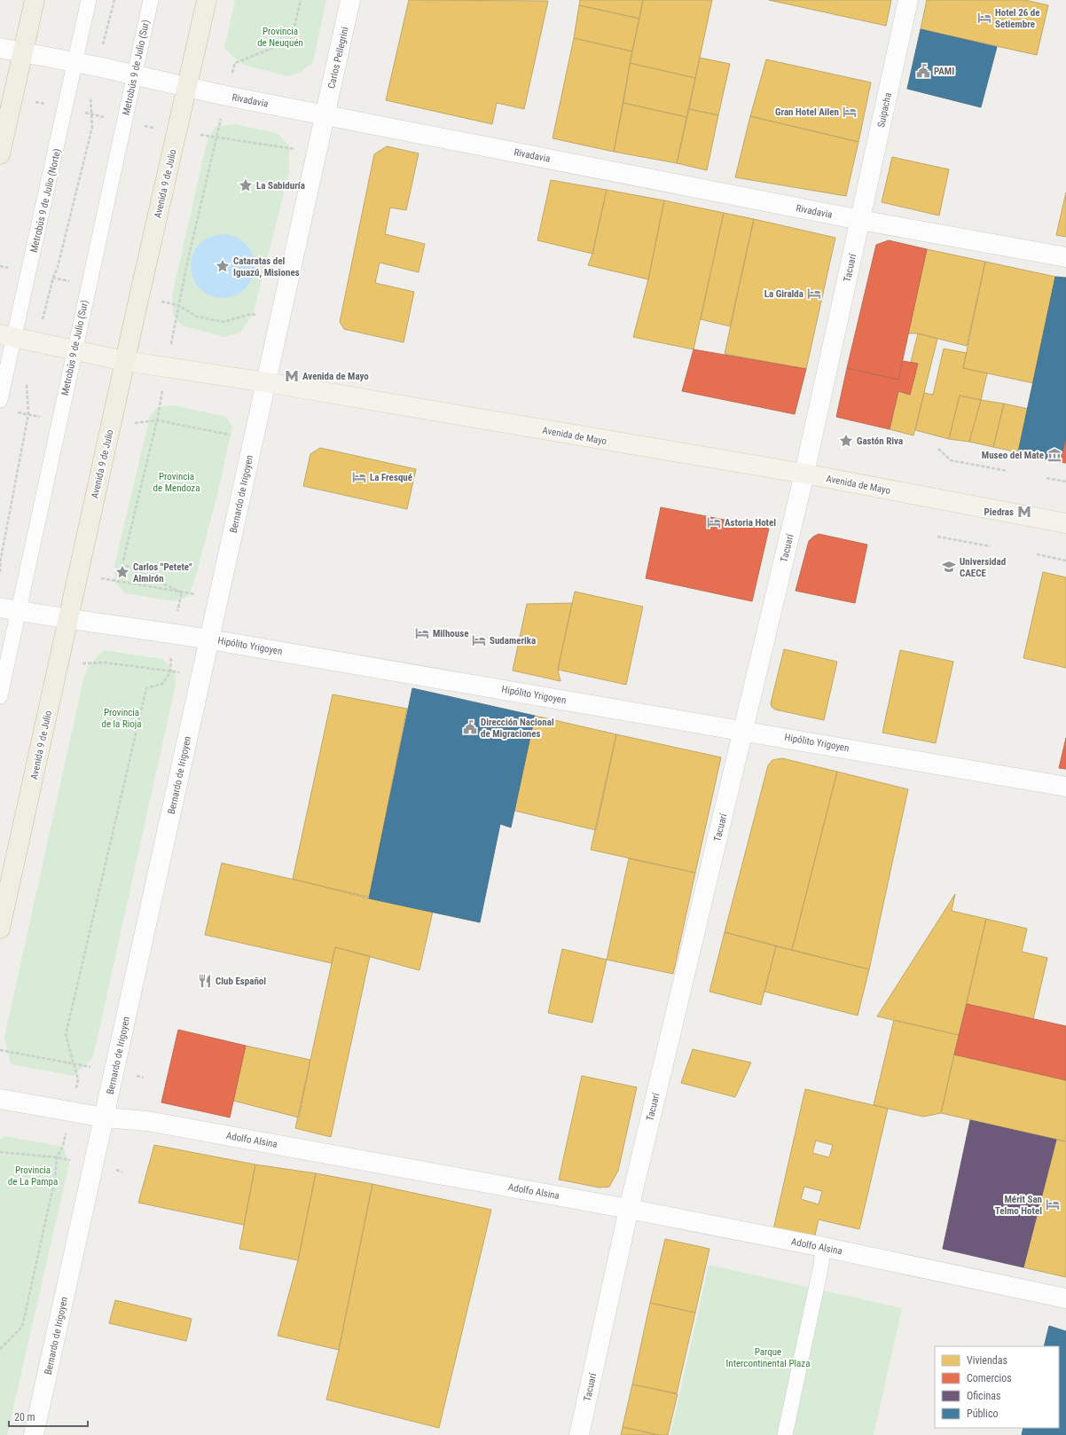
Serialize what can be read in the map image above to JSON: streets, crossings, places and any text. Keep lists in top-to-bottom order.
{
  "streets": {
    "highway": ["Avenida 9 de Julio"],
    "main road": ["Avenida de Mayo"],
    "street": [
      "Carlos Pellegrini",
      "Rivadavia",
      "Suipacha",
      "Tacuarí",
      "Bernardo de Irigoyen",
      "Hipólito Yrigoyen",
      "Adolfo Alsina"
    ],
    "lane": ["Metrobús 9 de Julio (Sur)", "Metrobús 9 de Julio (Norte)"]
  },
  "crossings": [
    ["Carlos Pellegrini", "Rivadavia"],
    ["Carlos Pellegrini", "Bernardo de Irigoyen"],
    ["Metrobús 9 de Julio (Sur)", "Rivadavia"],
    ["Metrobús 9 de Julio (Sur)", "Avenida de Mayo"],
    ["Metrobús 9 de Julio (Sur)", "Hipólito Yrigoyen"],
    ["Rivadavia", "Suipacha"],
    ["Rivadavia", "Avenida 9 de Julio"],
    ["Rivadavia", "Metrobús 9 de Julio (Norte)"],
    ["Rivadavia", "Tacuarí"],
    ["Rivadavia", "Bernardo de Irigoyen"],
    ["Suipacha", "Tacuarí"],
    ["Avenida 9 de Julio", "Avenida de Mayo"],
    ["Avenida 9 de Julio", "Hipólito Yrigoyen"],
    ["Metrobús 9 de Julio (Norte)", "Avenida de Mayo"],
    ["Tacuarí", "Avenida de Mayo"],
    ["Tacuarí", "Hipólito Yrigoyen"],
    ["Tacuarí", "Adolfo Alsina"],
    ["Avenida de Mayo", "Bernardo de Irigoyen"],
    ["Bernardo de Irigoyen", "Hipólito Yrigoyen"],
    ["Bernardo de Irigoyen", "Adolfo Alsina"]
  ],
  "parks": [
    "Provincia de Neuquén",
    "Provincia de Mendoza",
    "Provincia de la Rioja",
    "Provincia de La Pampa",
    "Parque Intercontinental Plaza"
  ],
  "places": {
    "hotel": [
      "Hotel 26 de Setiembre",
      "Gran Hotel Ailen",
      "La Giralda",
      "La Fresqué",
      "Astoria Hotel",
      "Milhouse",
      "Sudamerika",
      "Mérit San Telmo Hotel"
    ],
    "public building": ["PAMI", "Dirección Nacional de Migraciones"],
    "place": [
      "La Sabiduría",
      "Cataratas del Iguazú, Misiones",
      "Gastón Riva",
      "Carlos \"Petete\" Almirón"
    ],
    "metro station": ["Avenida de Mayo", "Piedras"],
    "museum": ["Museo del Mate"],
    "school or university": ["Universidad CAECE"],
    "restaurant": ["Club Español"]
  },
  "legend": [
    "Viviendas",
    "Comercios",
    "Oficinas",
    "Público"
  ],
  "scale_bar": "20 m"
}
